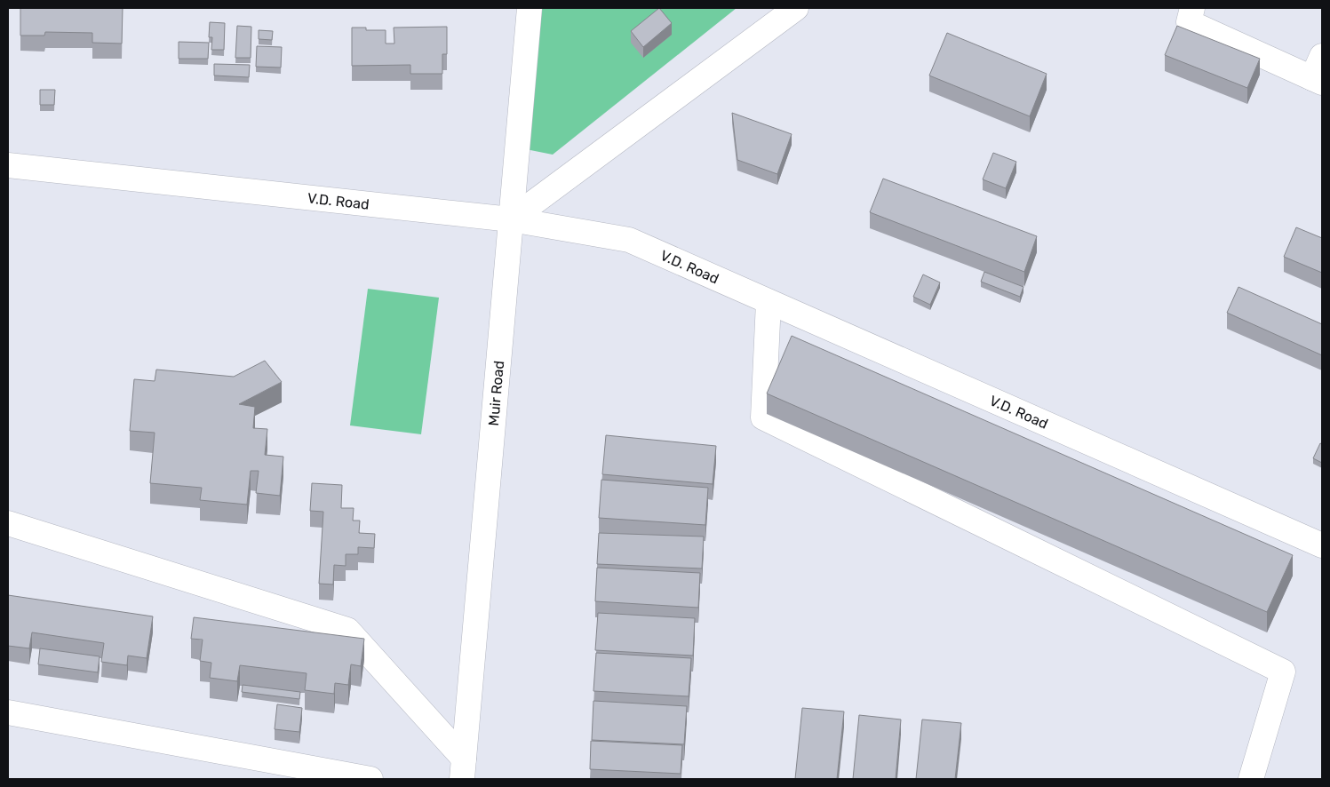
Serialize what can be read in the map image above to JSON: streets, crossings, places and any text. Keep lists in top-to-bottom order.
{
  "streets": {
    "street": ["V.D. Road", "Muir Road"]
  },
  "crossings": [
    ["V.D. Road", "Muir Road"]
  ]
}
